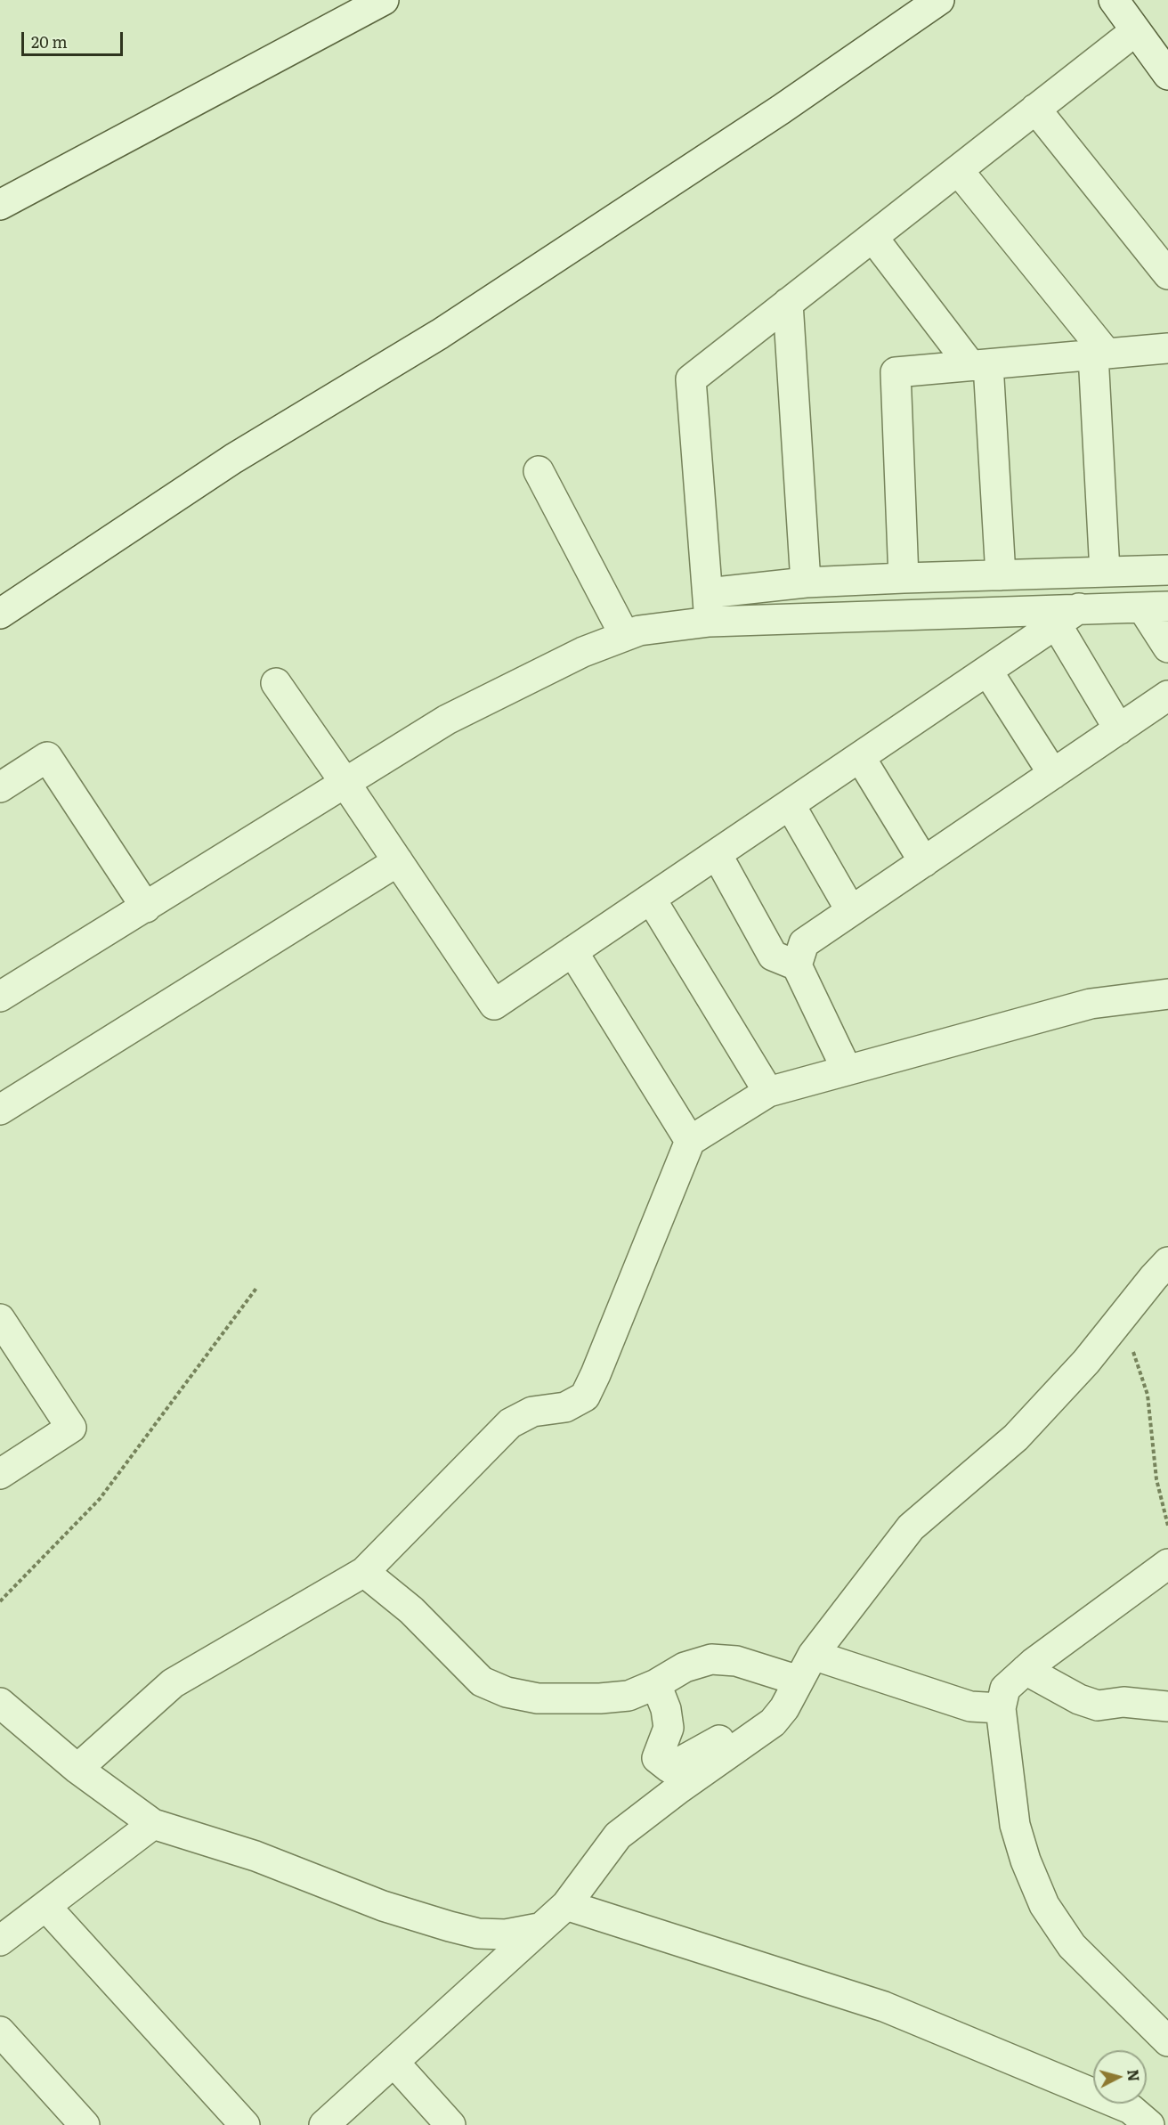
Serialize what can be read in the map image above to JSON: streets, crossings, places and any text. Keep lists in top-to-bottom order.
{
  "scale_bar": "20 m",
  "north": "right"
}
